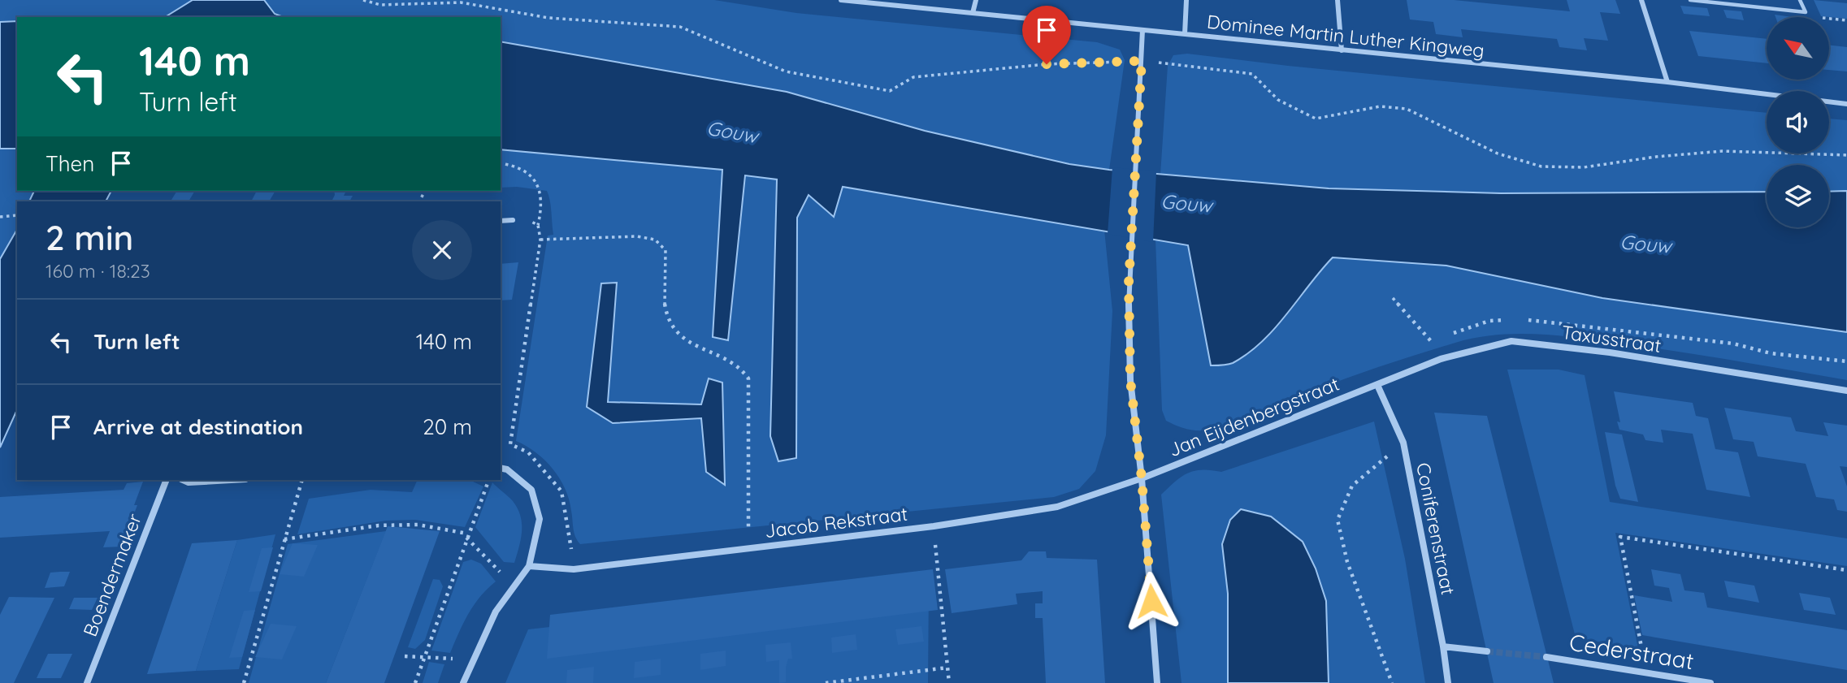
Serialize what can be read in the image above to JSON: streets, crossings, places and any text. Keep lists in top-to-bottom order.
{
  "streets": {
    "street": [
      "Dominee Martin Luther Kingweg",
      "Taxusstraat",
      "Jan Eijdenbergstraat",
      "Jacob Rekstraat",
      "Coniferenstraat",
      "Boendermaker",
      "Cederstraat"
    ]
  },
  "crossings": [
    ["Taxusstraat", "Jan Eijdenbergstraat"],
    ["Taxusstraat", "Coniferenstraat"],
    ["Jan Eijdenbergstraat", "Jacob Rekstraat"],
    ["Jan Eijdenbergstraat", "Coniferenstraat"]
  ],
  "water": ["Gouw"],
  "north": "top left",
  "page": {
    "turn": ["140 m", "Turn left"],
    "then": "Then",
    "heading": ["2 min", "160 m · 18:23"],
    "list": [
      {
        "name": "Turn left",
        "value": "140 m"
      },
      {
        "name": "Arrive at destination",
        "value": "20 m"
      }
    ]
  }
}
